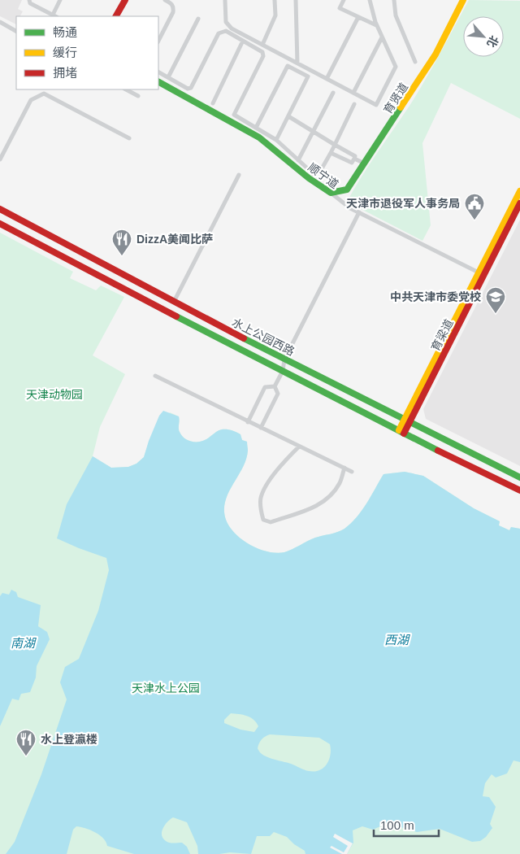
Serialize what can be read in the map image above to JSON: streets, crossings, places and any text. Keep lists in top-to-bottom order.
{
  "streets": {
    "main road": [
      "育贤道",
      "顺宁道",
      "育梁道",
      "水上公园西路"
    ]
  },
  "crossings": [
    ["育贤道", "顺宁道"],
    ["顺宁道", "育梁道"],
    ["育梁道", "水上公园西路"]
  ],
  "water": ["西湖", "南湖"],
  "parks": ["天津动物园", "天津水上公园"],
  "places": {
    "public building": ["天津市退役军人事务局"],
    "restaurant": ["DizzA美闻比萨", "水上登瀛楼"],
    "school or university": ["中共天津市委党校"]
  },
  "legend": ["畅通", "缓行", "拥堵"],
  "scale_bar": "100 m",
  "north": "bottom right"
}
